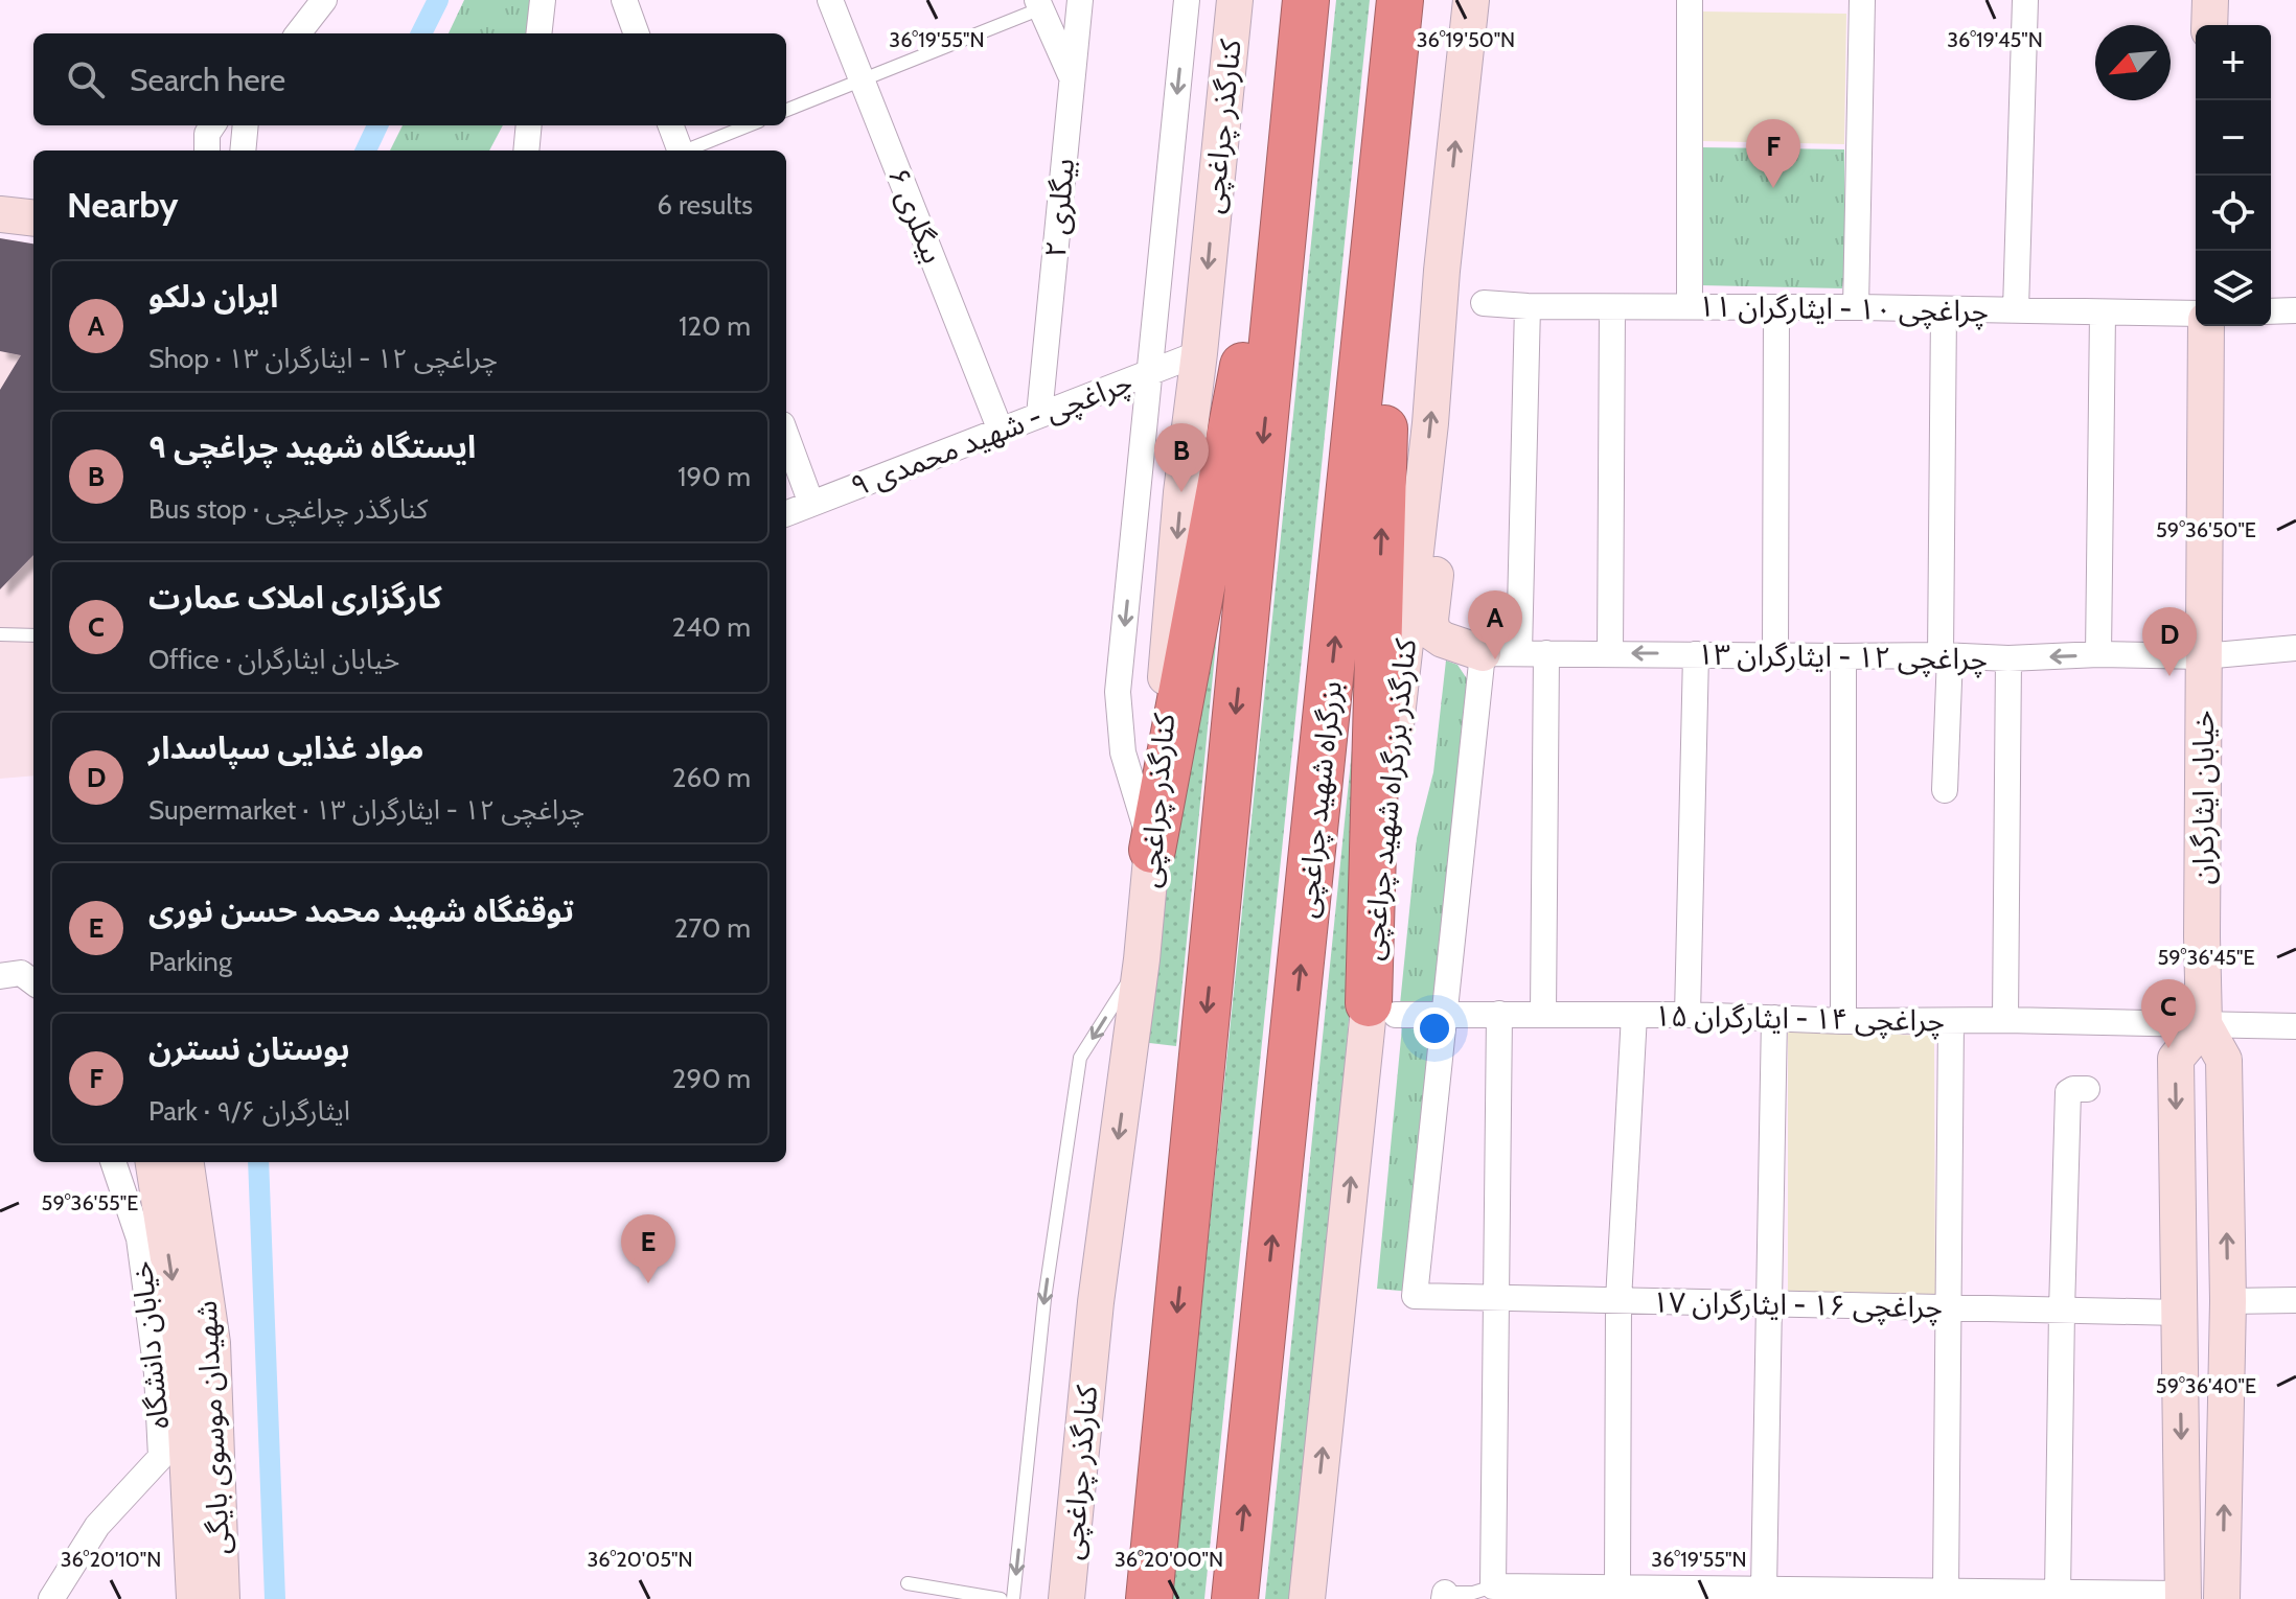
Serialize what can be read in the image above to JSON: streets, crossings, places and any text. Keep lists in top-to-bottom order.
{
  "streets": {
    "highway": ["بزرگراه شهید چراغچی"],
    "main road": [
      "کنارگذر چراغچی",
      "خیابان ایثارگران",
      "کنارگذر بزرگراه شهید چراغچی",
      "شهیدان موسوی بایگی"
    ],
    "street": [
      "بیگلری ۲",
      "بیگلری ۶",
      "چراغچی ۱۰ - ایثارگران ۱۱",
      "۹ چراغچی - شهید محمدی",
      "چراغچی ۱۲ - ایثارگران ۱۳",
      "چراغچی ۱۴ - ایثارگران ۱۵",
      "چراغچی ۱۶ - ایثارگران ۱۷",
      "خیابان دانشگاه"
    ]
  },
  "crossings": [
    ["کنارگذر چراغچی", "۹ چراغچی - شهید محمدی"],
    ["بیگلری ۲", "۹ چراغچی - شهید محمدی"],
    ["بیگلری ۶", "۹ چراغچی - شهید محمدی"],
    ["چراغچی ۱۲ - ایثارگران ۱۳", "خیابان ایثارگران"],
    ["خیابان ایثارگران", "چراغچی ۱۴ - ایثارگران ۱۵"],
    ["کنارگذر بزرگراه شهید چراغچی", "چراغچی ۱۴ - ایثارگران ۱۵"],
    ["چراغچی ۱۴ - ایثارگران ۱۵", "چراغچی ۱۶ - ایثارگران ۱۷"]
  ],
  "one_way": ["کنارگذر چراغچی", "کنارگذر بزرگراه شهید چراغچی"],
  "north": "bottom left",
  "page": {
    "map_buttons": ["+", "−"],
    "search": "Search here",
    "pins": [
      "F",
      "B",
      "A",
      "D",
      "C",
      "E"
    ],
    "heading": ["Nearby", "6 results"],
    "list": [
      {
        "mark": "A",
        "name": "ایران دلکو",
        "note": "Shop · چراغچی ۱۲ - ایثارگران ۱۳",
        "value": "120 m"
      },
      {
        "mark": "B",
        "name": "ایستگاه شهید چراغچی ۹",
        "note": "Bus stop · کنارگذر چراغچی",
        "value": "190 m"
      },
      {
        "mark": "C",
        "name": "کارگزاری املاک عمارت",
        "note": "Office · خیابان ایثارگران",
        "value": "240 m"
      },
      {
        "mark": "D",
        "name": "مواد غذایی سپاسدار",
        "note": "Supermarket · چراغچی ۱۲ - ایثارگران ۱۳",
        "value": "260 m"
      },
      {
        "mark": "E",
        "name": "توقفگاه شهید محمد حسن نوری",
        "note": "Parking",
        "value": "270 m"
      },
      {
        "mark": "F",
        "name": "بوستان نسترن",
        "note": "Park · ایثارگران ۹/۶",
        "value": "290 m"
      }
    ]
  },
  "coordinates": [
    "36°19'55\"N",
    "36°19'50\"N",
    "36°19'45\"N",
    "59°36'50\"E",
    "59°36'45\"E",
    "59°36'55\"E",
    "59°36'40\"E",
    "36°20'10\"N",
    "36°20'05\"N",
    "36°20'00\"N"
  ]
}
